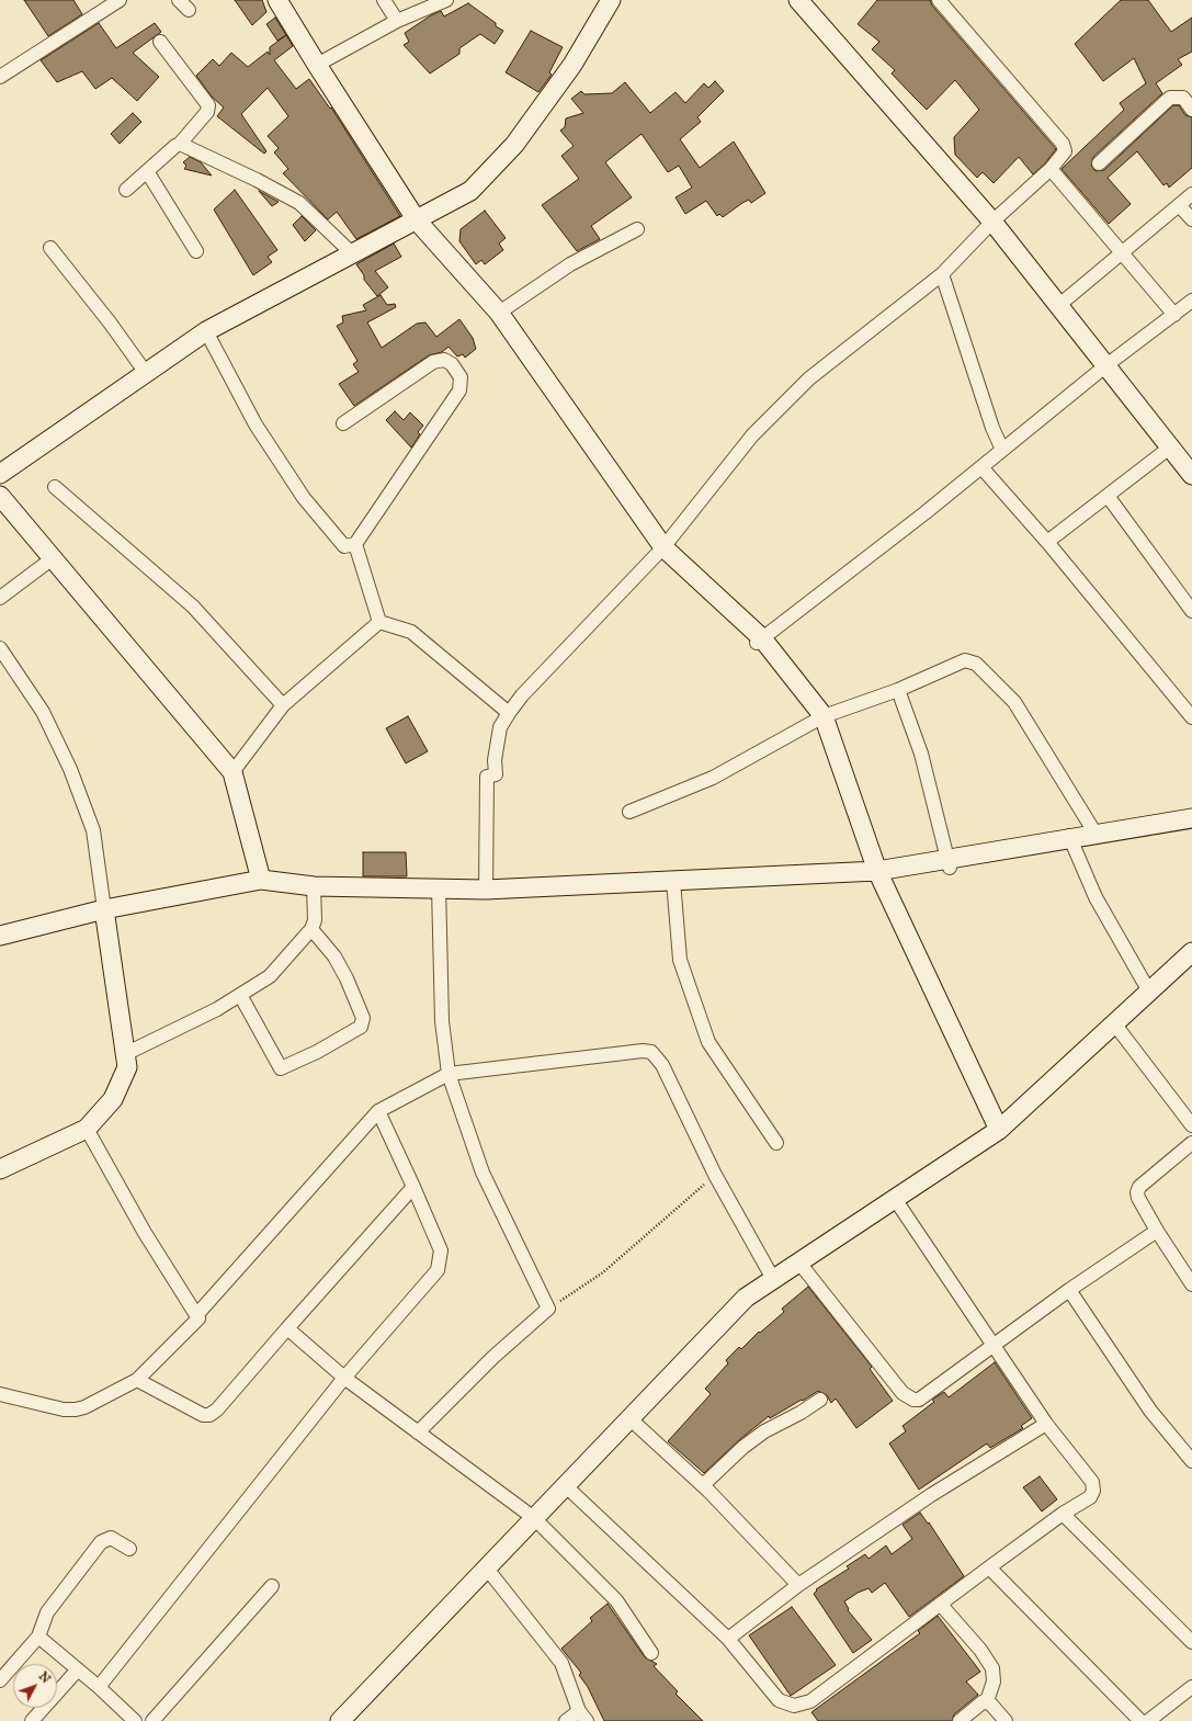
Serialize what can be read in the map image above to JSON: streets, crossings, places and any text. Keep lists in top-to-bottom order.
{
  "north": "top right"
}
